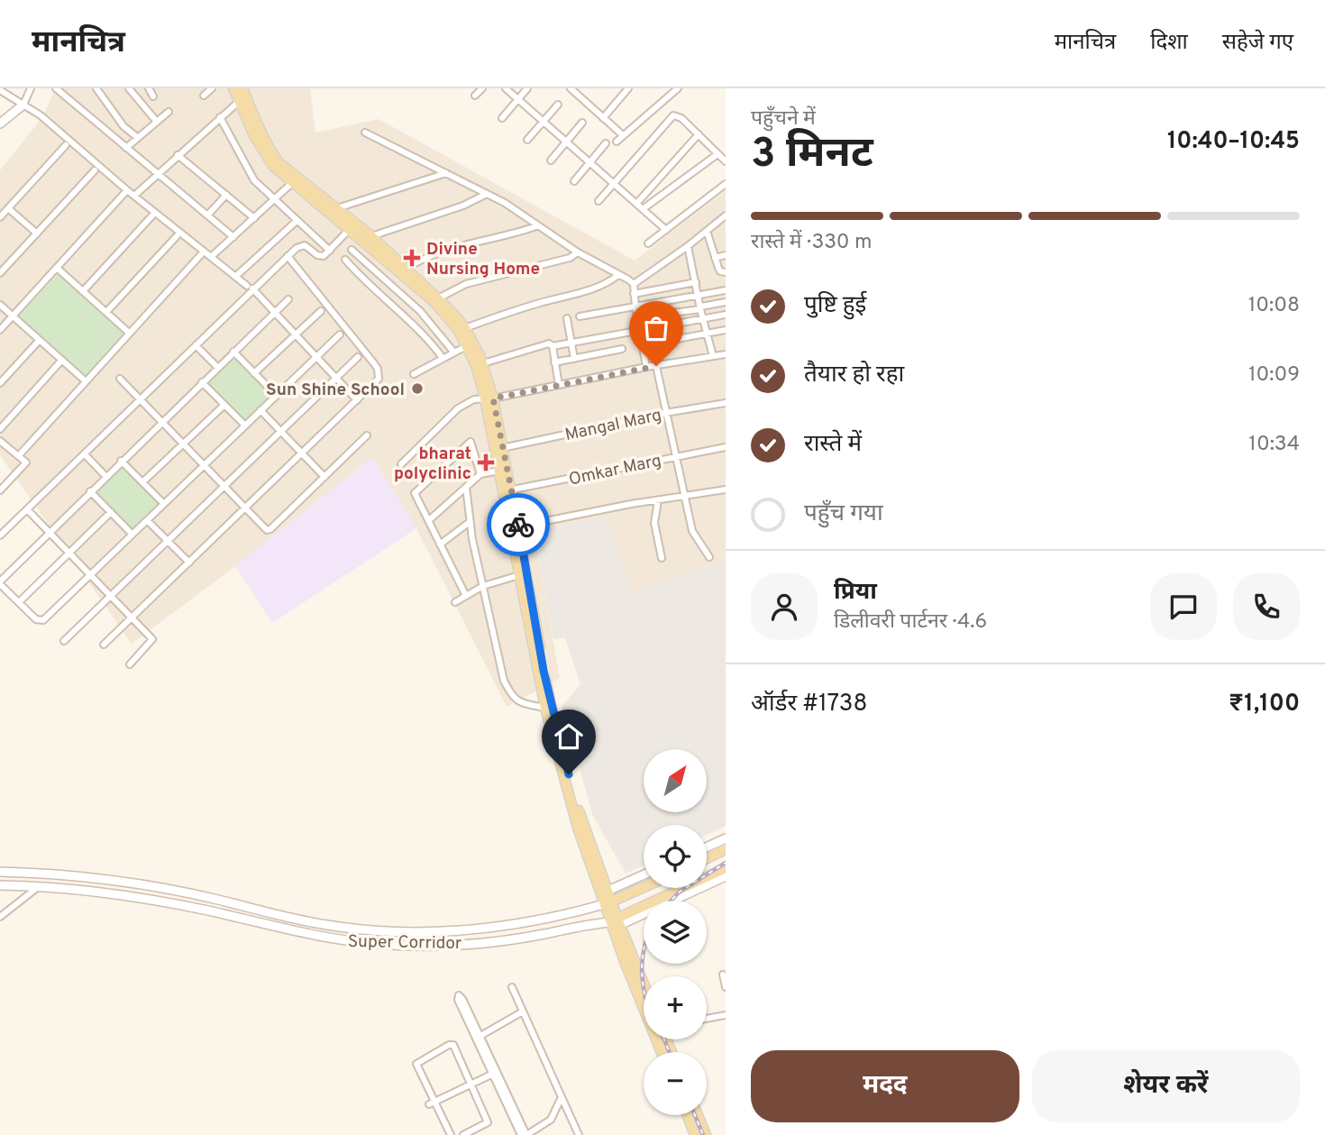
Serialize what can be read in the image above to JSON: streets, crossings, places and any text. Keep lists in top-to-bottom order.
{
  "streets": {
    "main road": ["Super Corridor"],
    "street": ["Mangal Marg", "Omkar Marg"]
  },
  "places": {
    "health": ["Divine Nursing Home", "bharat polyclinic"],
    "other": ["Sun Shine School"]
  },
  "north": "top right",
  "page": {
    "header": "मानचित्र",
    "nav": ["मानचित्र", "दिशा", "सहेजे गए"],
    "heading": ["3 मिनट", "पहुँचने में", "10:40–10:45"],
    "panel": [
      "प्रिया",
      "डिलीवरी पार्टनर · 4.6",
      "ऑर्डर #1738",
      "₹1,100"
    ],
    "bar": "रास्ते में · 330 m",
    "list": [
      ["पुष्टि हुई", "10:08"],
      ["तैयार हो रहा", "10:09"],
      ["रास्ते में", "10:34"],
      "पहुँच गया"
    ],
    "map_buttons": ["+", "−"],
    "buttons": ["मदद", "शेयर करें"]
  }
}
